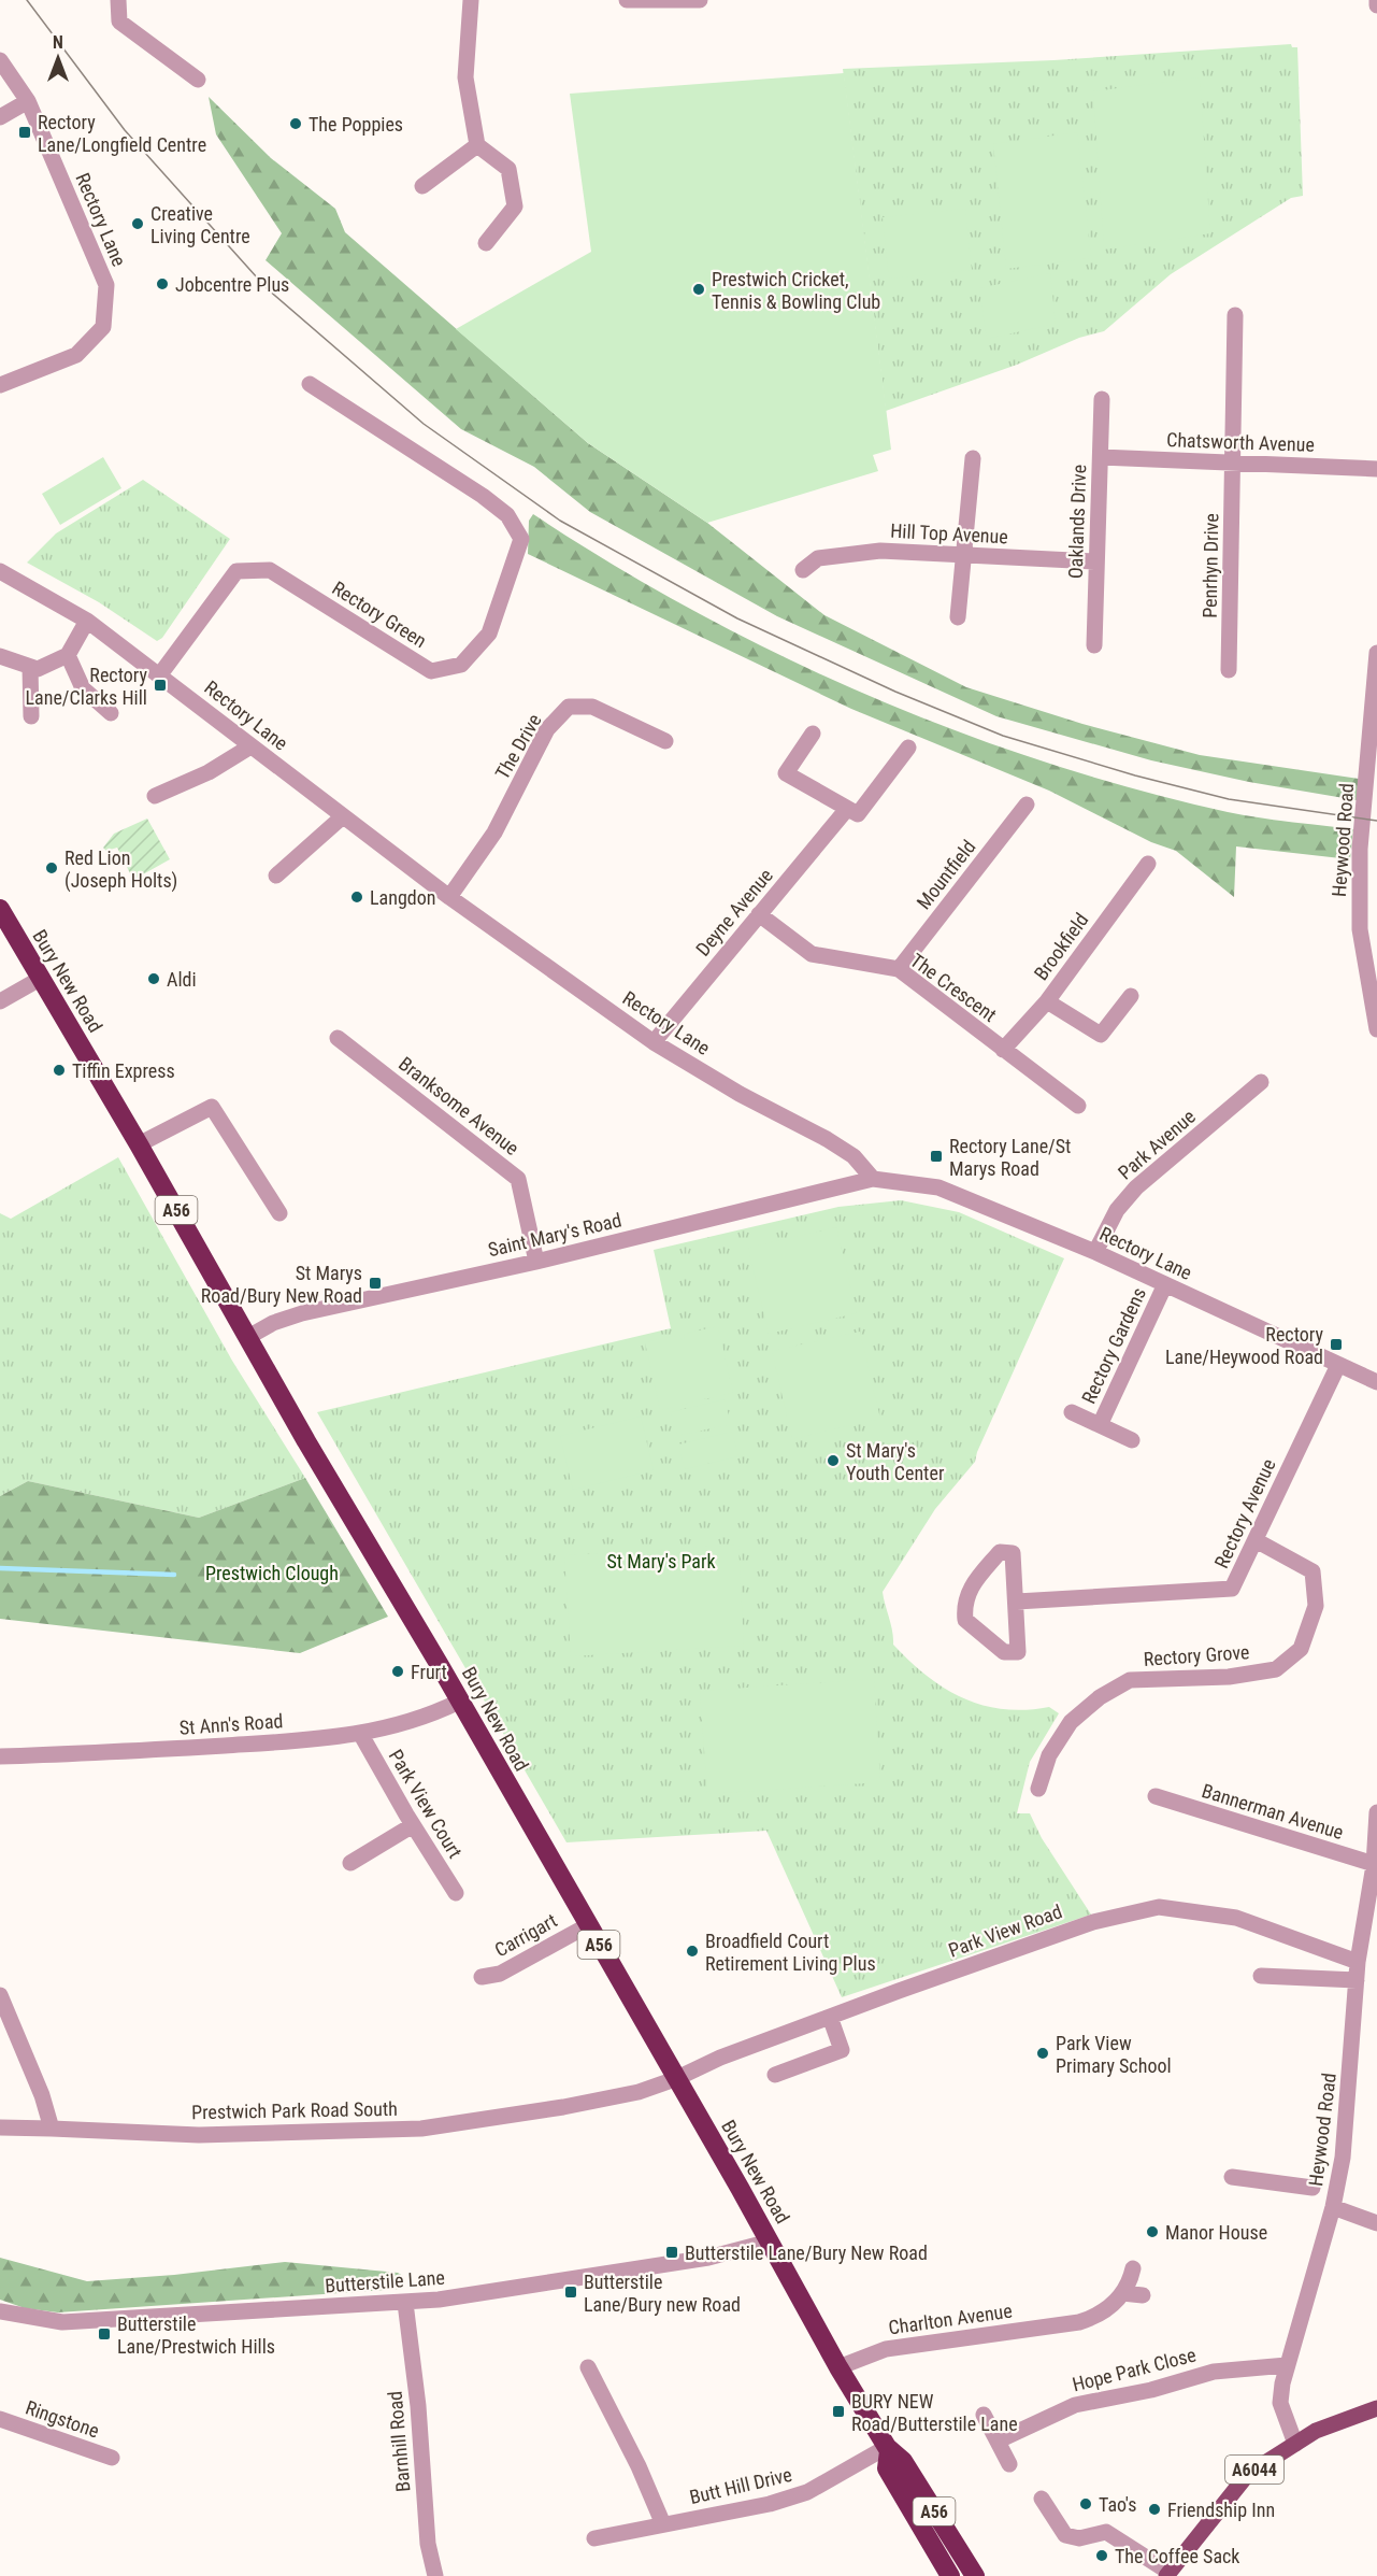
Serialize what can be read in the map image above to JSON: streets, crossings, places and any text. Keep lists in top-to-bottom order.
{
  "streets": {
    "highway": ["Bury New Road", "A56"],
    "main road": ["A6044"],
    "street": [
      "Rectory Lane",
      "Chatsworth Avenue",
      "Oaklands Drive",
      "Hill Top Avenue",
      "Penrhyn Drive",
      "Rectory Green",
      "The Drive",
      "Heywood Road",
      "Mountfield",
      "Deyne Avenue",
      "Brookfield",
      "The Crescent",
      "Branksome Avenue",
      "Park Avenue",
      "Saint Mary's Road",
      "Rectory Gardens",
      "Rectory Avenue",
      "Rectory Grove",
      "St Ann's Road",
      "Park View Court",
      "Bannerman Avenue",
      "Park View Road",
      "Carrigart",
      "Prestwich Park Road South",
      "Butterstile Lane",
      "Charlton Avenue",
      "Hope Park Close",
      "Ringstone",
      "Barnhill Road",
      "Butt Hill Drive"
    ]
  },
  "crossings": [
    ["Rectory Lane", "Rectory Green"],
    ["Rectory Lane", "The Drive"],
    ["Rectory Lane", "Deyne Avenue"],
    ["Rectory Lane", "Park Avenue"],
    ["Rectory Lane", "Saint Mary's Road"],
    ["Rectory Lane", "Rectory Gardens"],
    ["Rectory Lane", "Rectory Avenue"],
    ["Chatsworth Avenue", "Oaklands Drive"],
    ["Chatsworth Avenue", "Penrhyn Drive"],
    ["Oaklands Drive", "Hill Top Avenue"],
    ["Heywood Road", "Bannerman Avenue"],
    ["Heywood Road", "Park View Road"],
    ["Heywood Road", "Hope Park Close"],
    ["Heywood Road", "A6044"],
    ["Mountfield", "The Crescent"],
    ["Deyne Avenue", "The Crescent"],
    ["Brookfield", "The Crescent"],
    ["Bury New Road", "Saint Mary's Road"],
    ["Bury New Road", "St Ann's Road"],
    ["Bury New Road", "Park View Road"],
    ["Bury New Road", "Carrigart"],
    ["Bury New Road", "Prestwich Park Road South"],
    ["Bury New Road", "Butterstile Lane"],
    ["Bury New Road", "Charlton Avenue"],
    ["Bury New Road", "Butt Hill Drive"],
    ["Branksome Avenue", "Saint Mary's Road"],
    ["Rectory Avenue", "Rectory Grove"],
    ["St Ann's Road", "Park View Court"],
    ["Park View Road", "Prestwich Park Road South"],
    ["Butterstile Lane", "Barnhill Road"]
  ],
  "parks": ["St Mary's Park", "Prestwich Clough"],
  "places": {
    "other": [
      "The Poppies",
      "Creative Living Centre",
      "Jobcentre Plus",
      "Prestwich Cricket, Tennis & Bowling Club",
      "Red Lion (Joseph Holts)",
      "Langdon",
      "Aldi",
      "Tiffin Express",
      "St Mary's Youth Center",
      "Frurt",
      "Broadfield Court Retirement Living Plus",
      "Park View Primary School",
      "Manor House",
      "Tao's",
      "Friendship Inn",
      "The Coffee Sack"
    ],
    "transit": [
      "Rectory Lane/Longfield Centre",
      "Rectory Lane/Clarks Hill",
      "Rectory Lane/St Marys Road",
      "St Marys Road/Bury New Road",
      "Rectory Lane/Heywood Road",
      "Butterstile Lane/Bury New Road",
      "Butterstile Lane/Bury new Road",
      "Butterstile Lane/Prestwich Hills",
      "BURY NEW Road/Butterstile Lane"
    ]
  },
  "north": "top"
}
